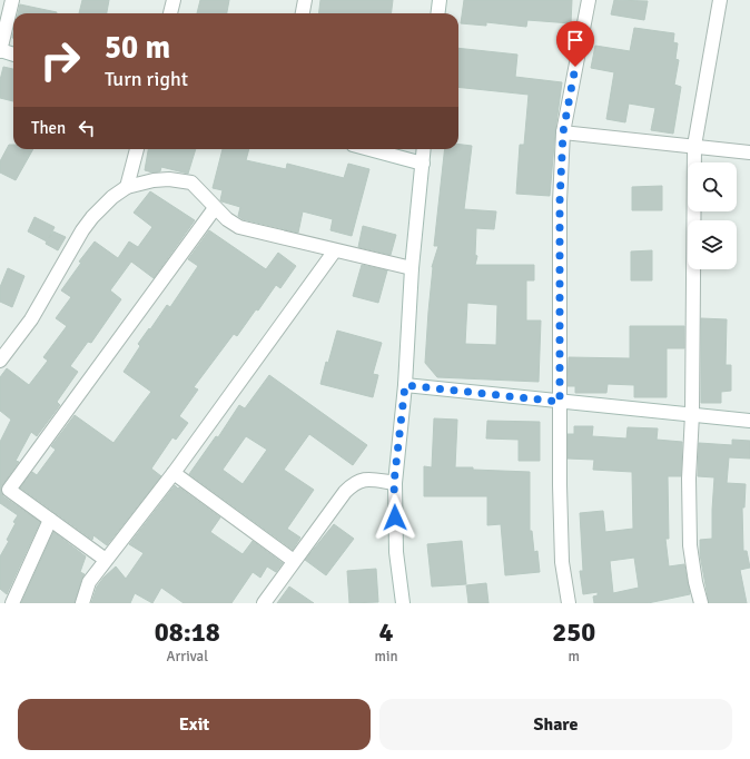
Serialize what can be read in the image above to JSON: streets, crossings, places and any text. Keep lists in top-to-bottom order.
{
  "page": {
    "turn": ["50 m", "Turn right"],
    "then": "Then",
    "eta": [
      "08:18",
      "Arrival",
      "4",
      "min",
      "250",
      "m"
    ],
    "buttons": ["Exit", "Share"]
  }
}
